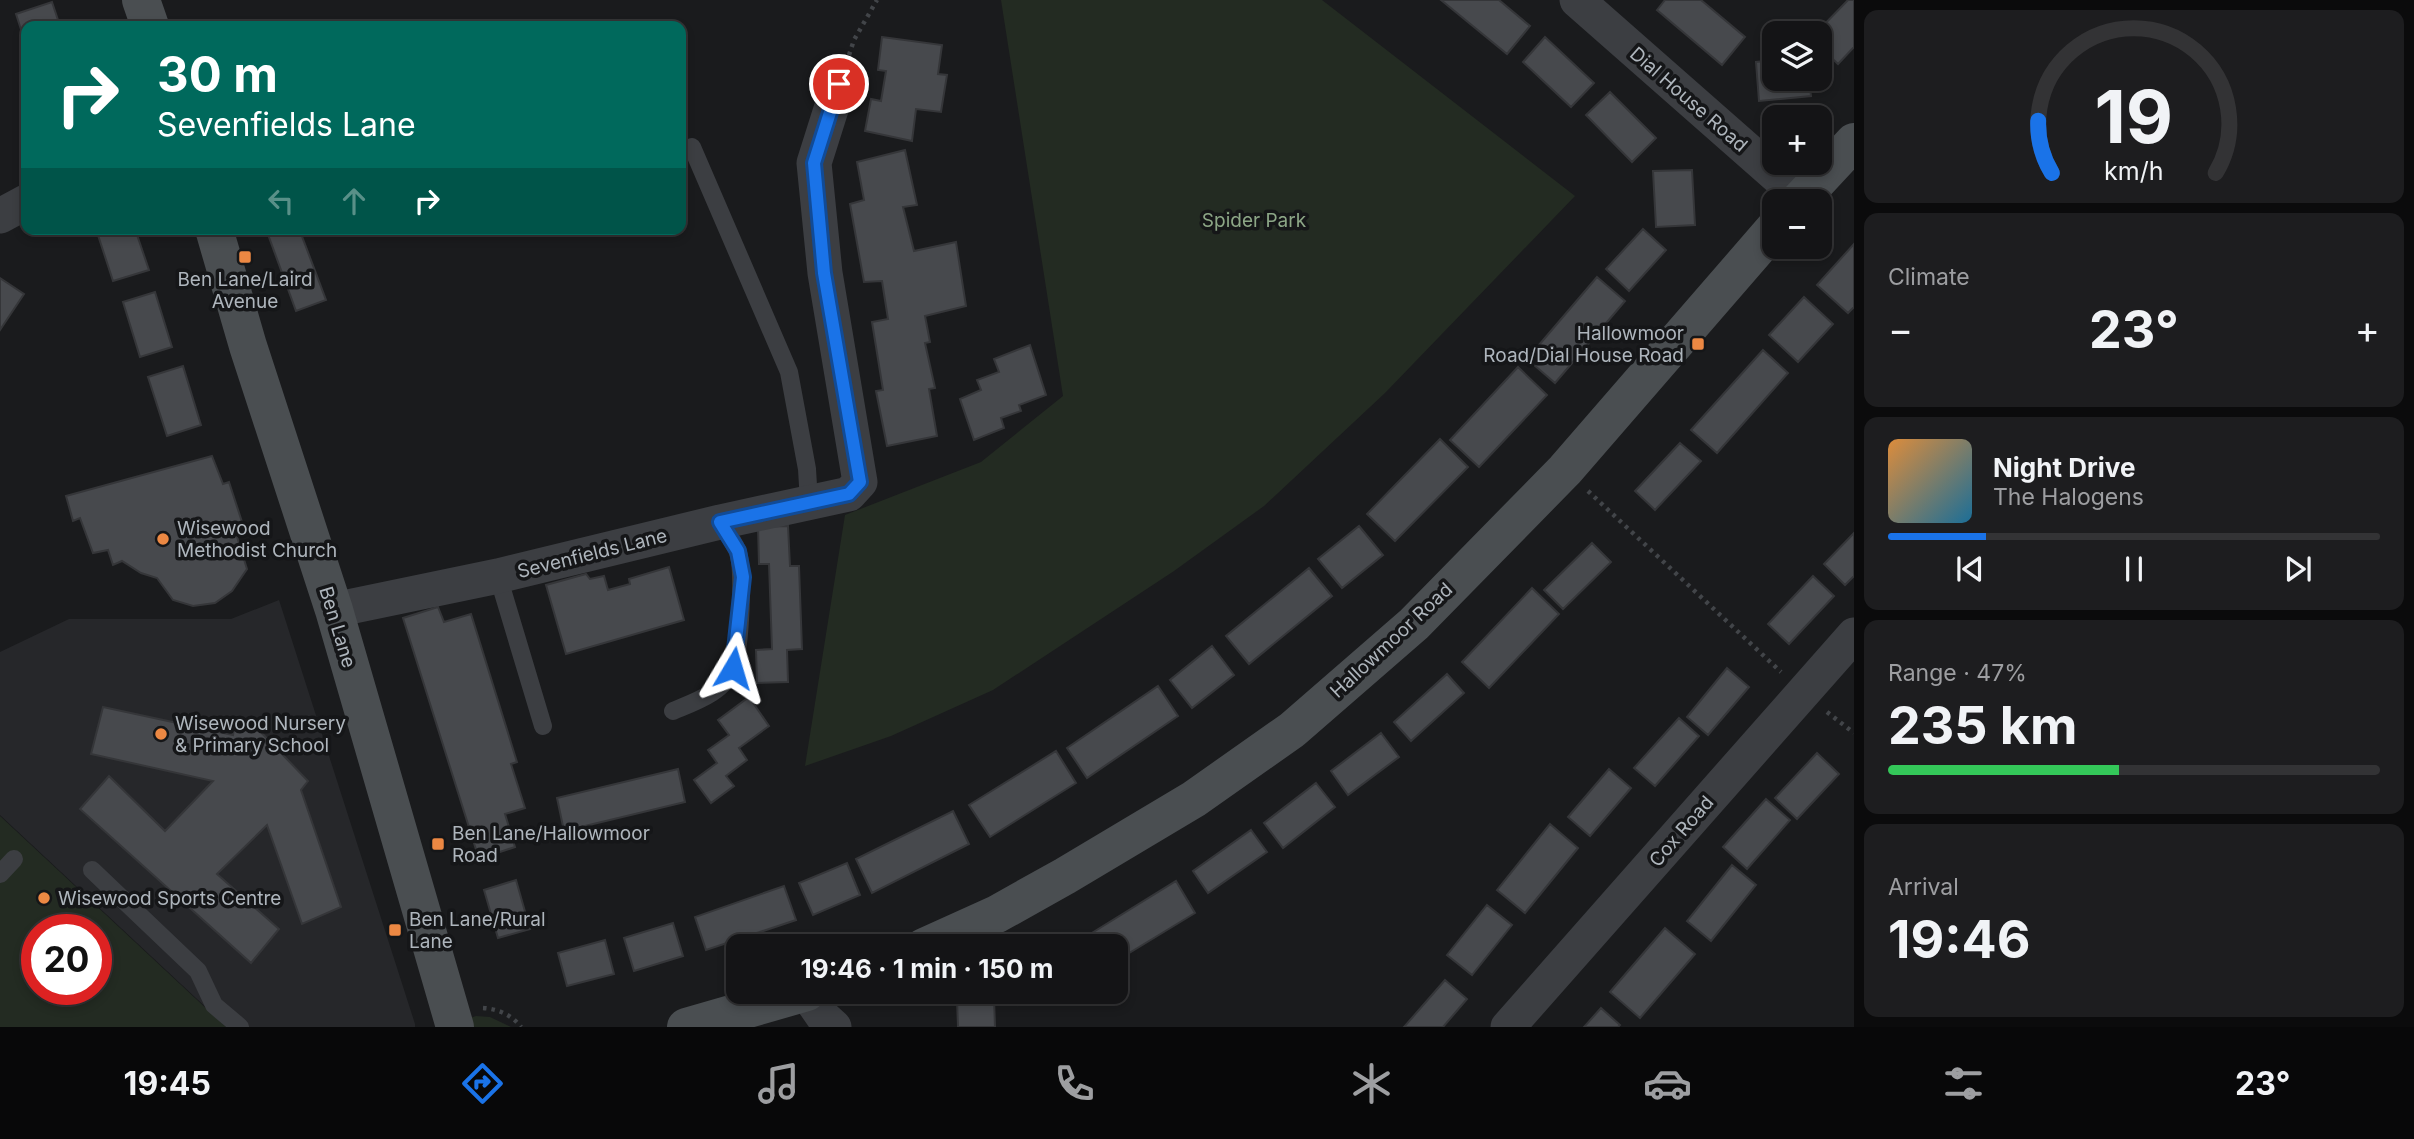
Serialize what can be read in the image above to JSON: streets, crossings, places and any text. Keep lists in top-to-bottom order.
{
  "streets": {
    "street": [
      "Dial House Road",
      "Sevenfields Lane",
      "Ben Lane",
      "Hallowmoor Road",
      "Cox Road"
    ]
  },
  "crossings": [
    ["Sevenfields Lane", "Ben Lane"]
  ],
  "parks": ["Spider Park"],
  "places": {
    "transit": [
      "Ben Lane/Laird Avenue",
      "Hallowmoor Road/Dial House Road",
      "Ben Lane/Hallowmoor Road",
      "Ben Lane/Rural Lane"
    ],
    "other": ["Wisewood Methodist Church", "Wisewood Nursery & Primary School", "Wisewood Sports Centre"]
  },
  "page": {
    "map_buttons": ["+", "−"],
    "turn": ["30 m", "Sevenfields Lane"],
    "tile": [
      "Climate",
      ["Range · 47%", "235 km"],
      ["Arrival", "19:46"]
    ],
    "heat": ["−", "23°", "+"],
    "song": ["Night Drive", "The Halogens"],
    "limit": "20",
    "trip": "19:46 · 1 min · 150 m",
    "tabs": ["19:45", "23°"],
    "gauge": ["19", "km/h"]
  }
}
